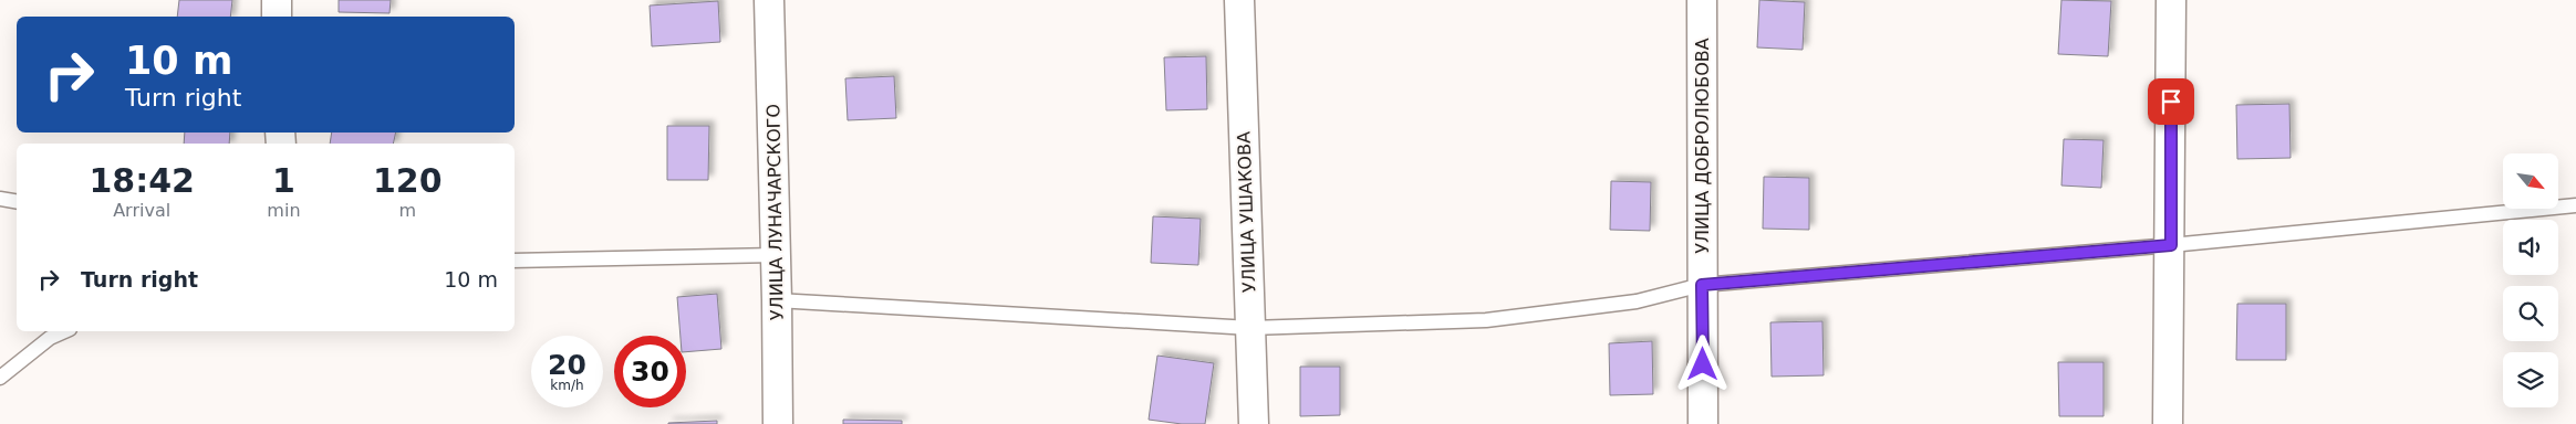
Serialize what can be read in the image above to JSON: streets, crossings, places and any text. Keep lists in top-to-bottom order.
{
  "streets": {
    "street": ["УЛИЦА ДОБРОЛЮБОВА", "УЛИЦА ЛУНАЧАРСКОГО", "УЛИЦА УШАКОВА"]
  },
  "north": "bottom right",
  "page": {
    "turn": ["10 m", "Turn right"],
    "eta": [
      "18:42",
      "Arrival",
      "1",
      "min",
      "120",
      "m"
    ],
    "list": [
      {
        "name": "Turn right",
        "value": "10 m"
      }
    ],
    "speed": "20 km/h",
    "limit": "30"
  }
}
